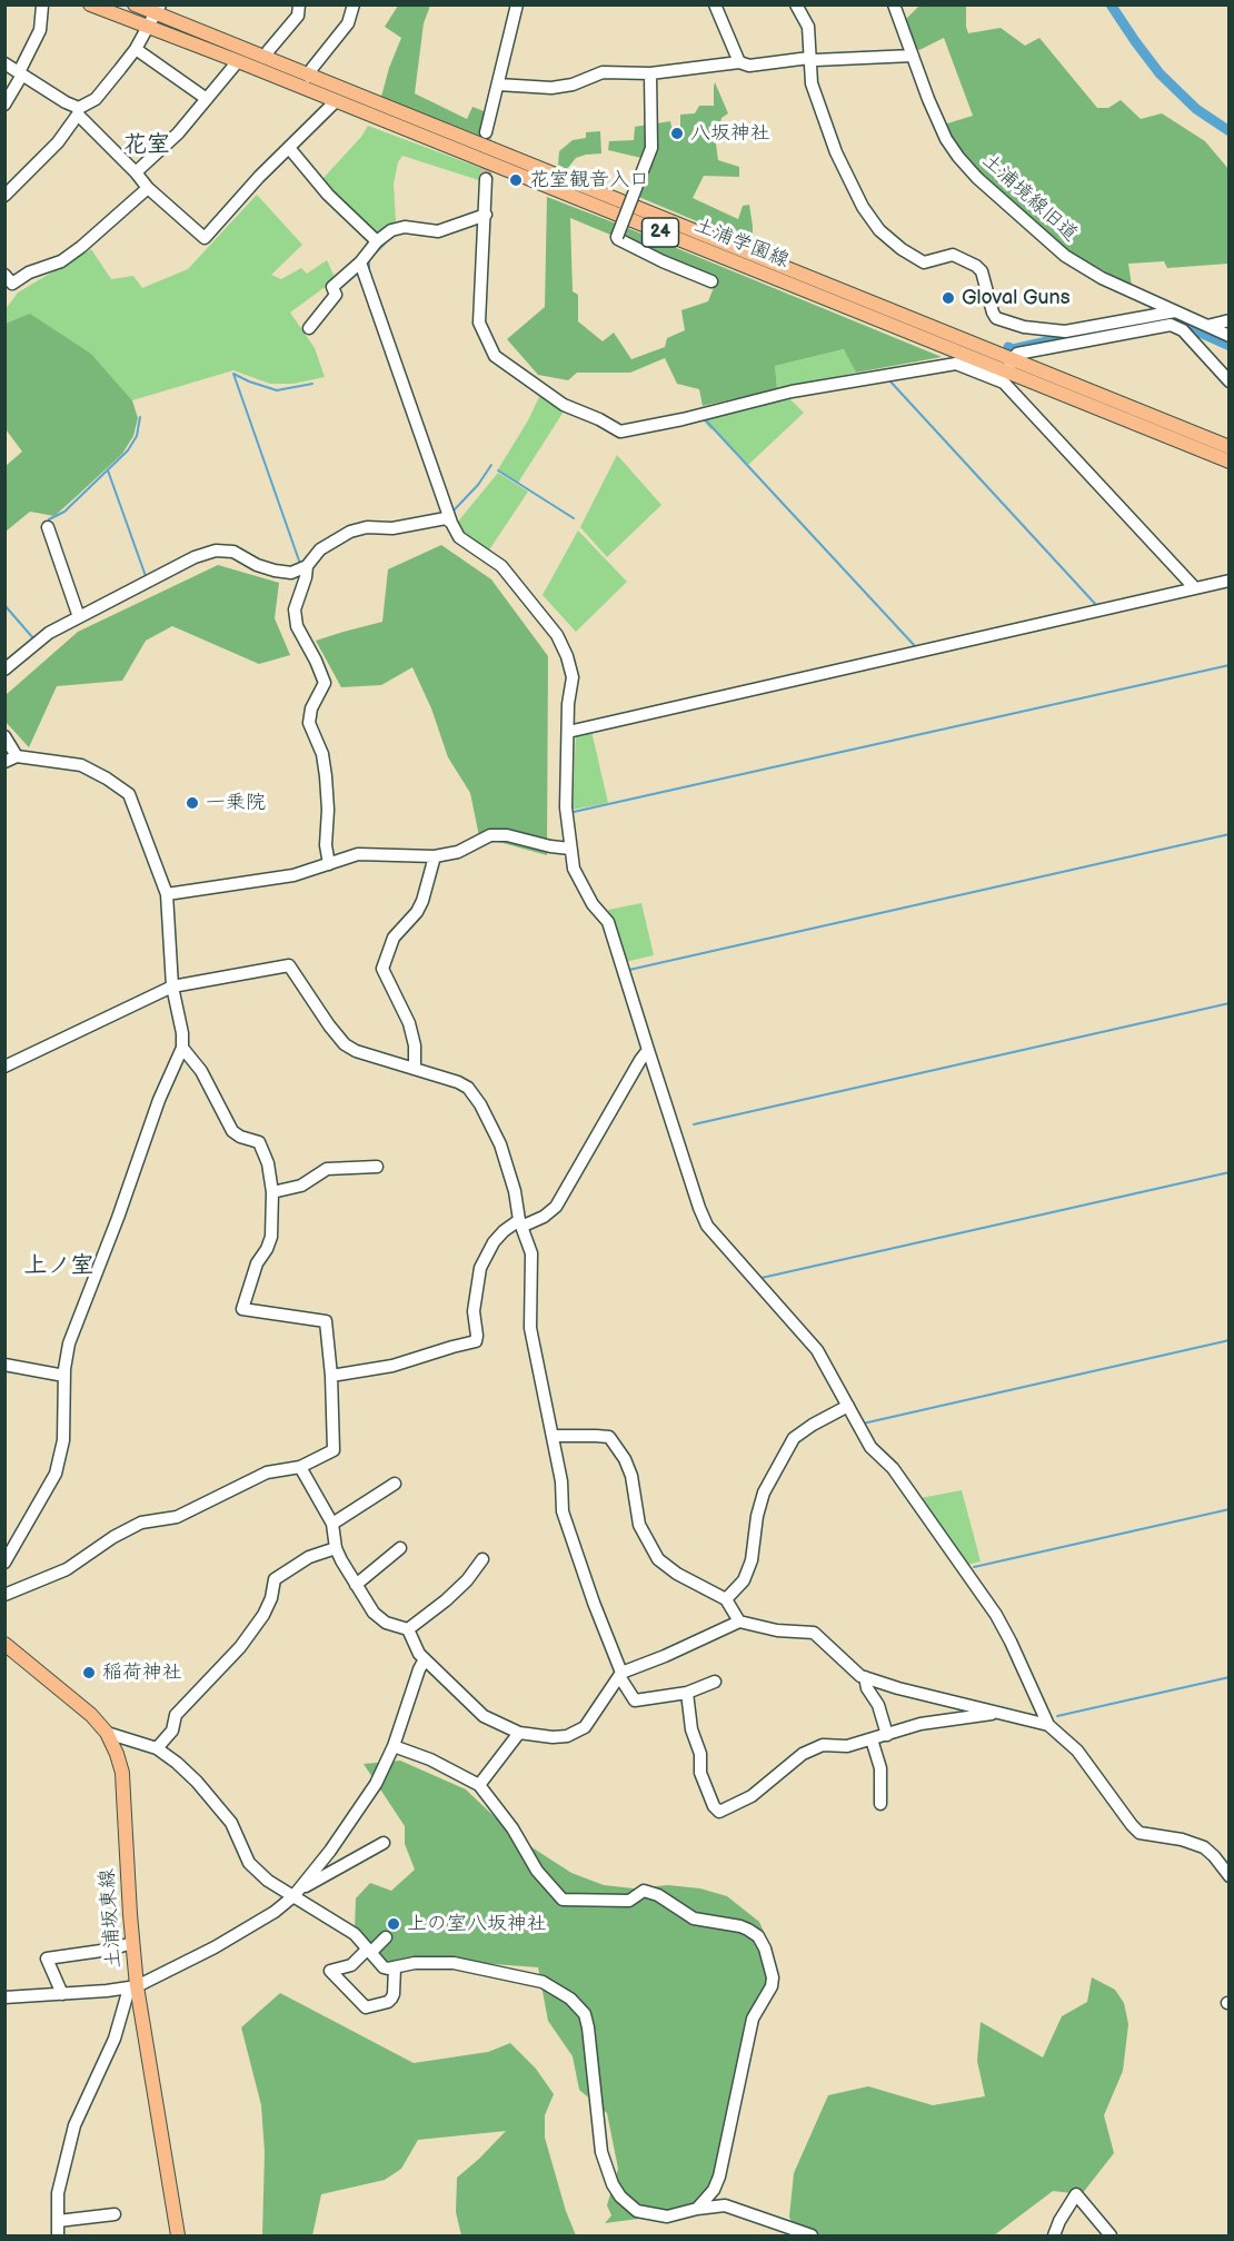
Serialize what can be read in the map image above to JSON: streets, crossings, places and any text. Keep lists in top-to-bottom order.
{
  "streets": {
    "main road": ["24", "土浦学園線", "土浦坂東線"],
    "street": ["土浦境線旧道"]
  },
  "districts": ["花室", "上ノ室"],
  "places": [
    "八坂神社",
    "花室観音入口",
    "Gloval Guns",
    "一乗院",
    "稲荷神社",
    "上の室八坂神社"
  ]
}
